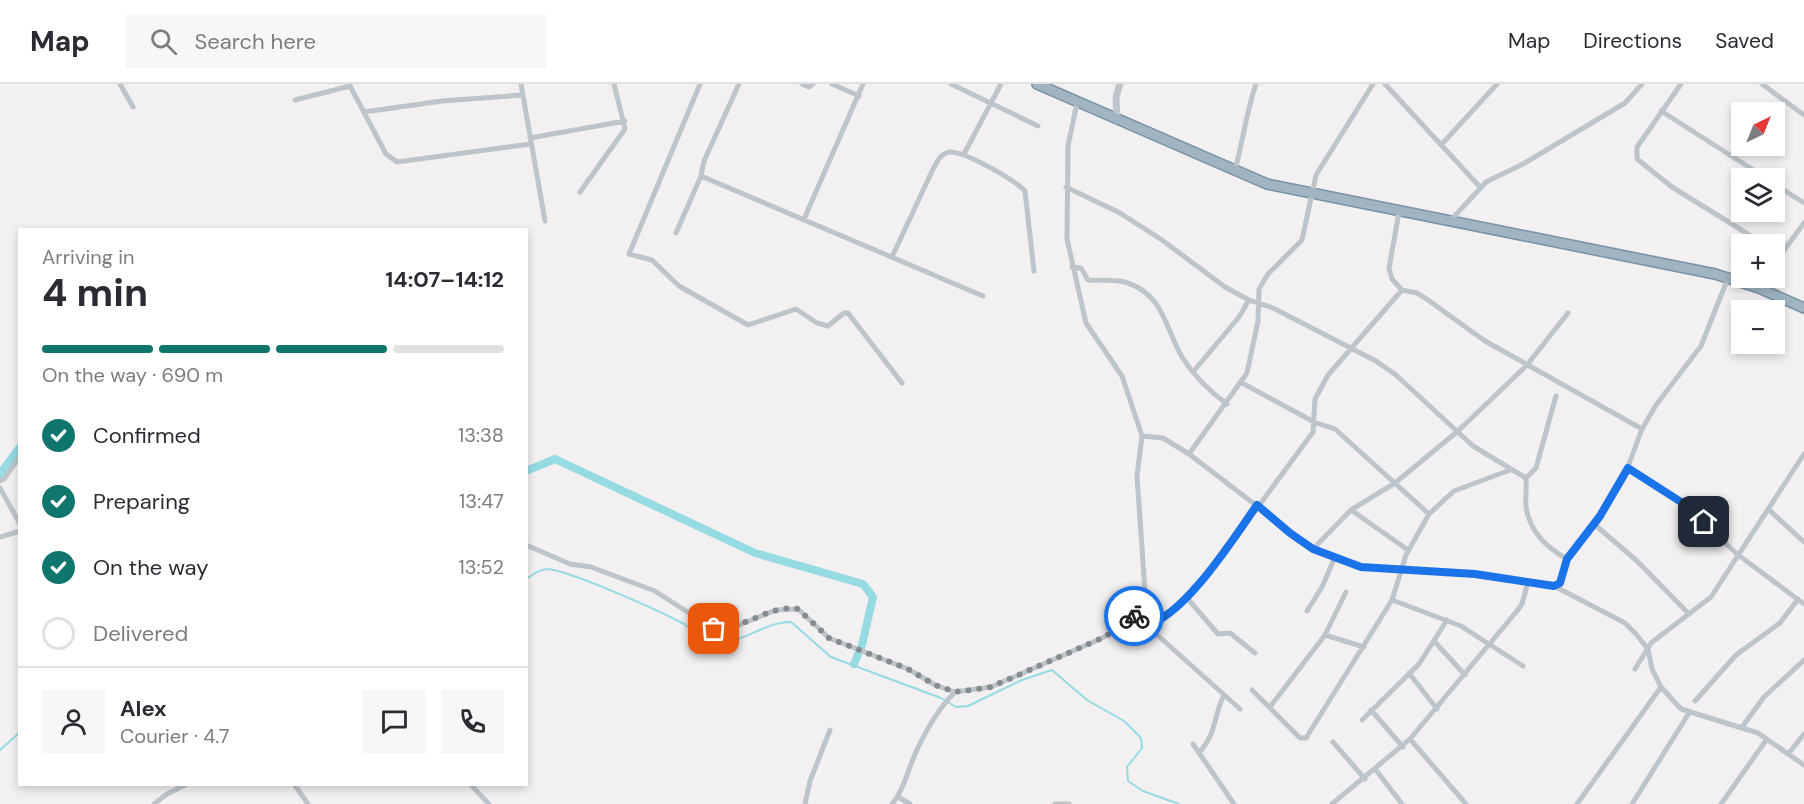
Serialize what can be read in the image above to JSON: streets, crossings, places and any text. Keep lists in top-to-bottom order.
{
  "north": "top right",
  "page": {
    "header": "Map",
    "search": "Search here",
    "nav": ["Map", "Directions", "Saved"],
    "map_buttons": ["+", "−"],
    "heading": ["4 min", "Arriving in", "14:07–14:12"],
    "panel": ["Alex", "Courier · 4.7"],
    "bar": "On the way · 690 m",
    "list": [
      ["Confirmed", "13:38"],
      ["Preparing", "13:47"],
      ["On the way", "13:52"],
      "Delivered"
    ]
  }
}
